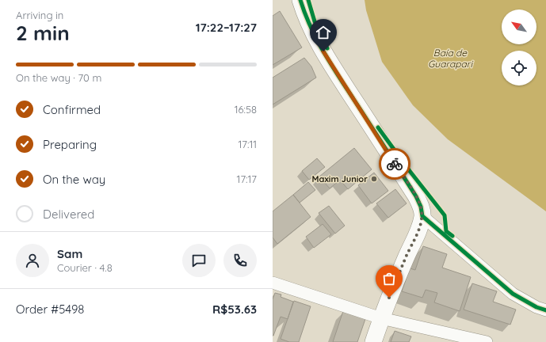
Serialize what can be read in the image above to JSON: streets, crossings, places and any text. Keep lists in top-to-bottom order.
{
  "water": ["Baía de Guarapari"],
  "places": ["Maxim Junior"],
  "north": "top left",
  "page": {
    "heading": ["2 min", "Arriving in", "17:22–17:27"],
    "panel": [
      "Sam",
      "Courier · 4.8",
      "Order #5498",
      "R$53.63"
    ],
    "bar": "On the way · 70 m",
    "list": [
      ["Confirmed", "16:58"],
      ["Preparing", "17:11"],
      ["On the way", "17:17"],
      "Delivered"
    ]
  }
}
